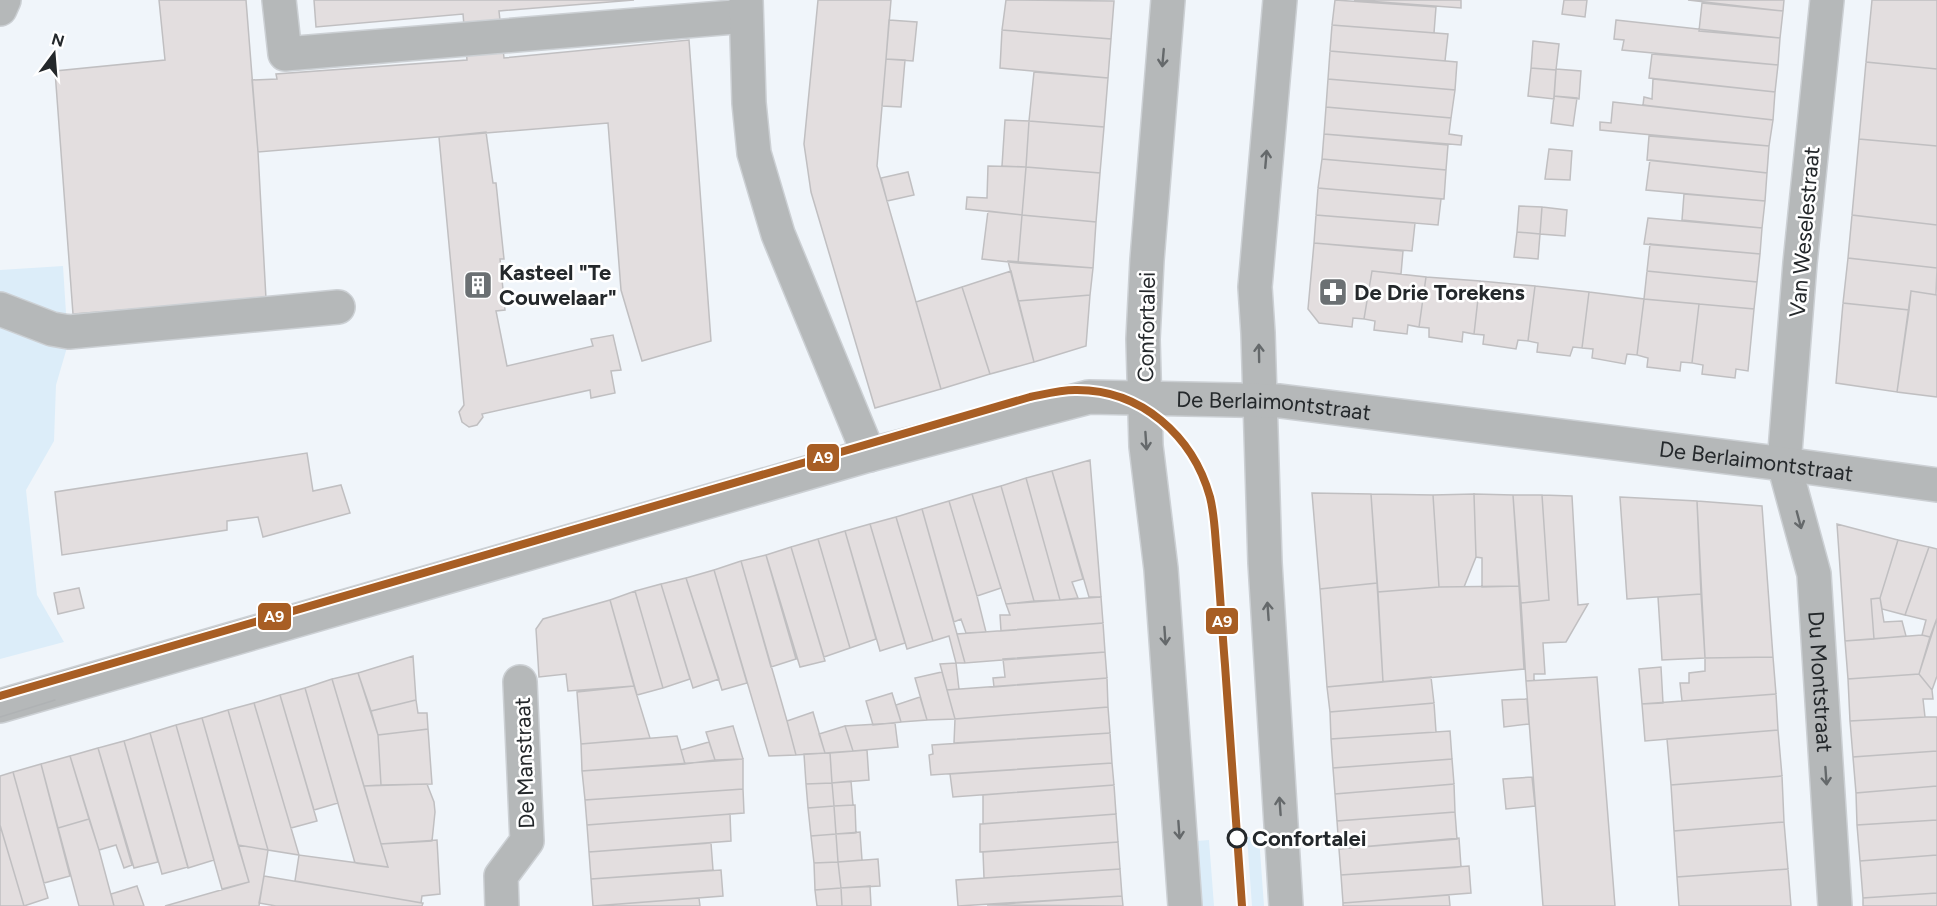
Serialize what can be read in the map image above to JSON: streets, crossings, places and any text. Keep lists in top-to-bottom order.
{
  "streets": {
    "street": [
      "Van Weselestraat",
      "Confortalei",
      "De Berlaimontstraat",
      "Du Montstraat",
      "De Manstraat"
    ]
  },
  "crossings": [
    ["Van Weselestraat", "De Berlaimontstraat"],
    ["Van Weselestraat", "Du Montstraat"],
    ["Confortalei", "De Berlaimontstraat"],
    ["De Berlaimontstraat", "Du Montstraat"]
  ],
  "one_way": ["Du Montstraat"],
  "places": {
    "building": ["Kasteel \"Te Couwelaar\""],
    "pharmacy": ["De Drie Torekens"],
    "other": ["Confortalei"]
  },
  "lines": ["transit line A9"],
  "north": "top"
}
